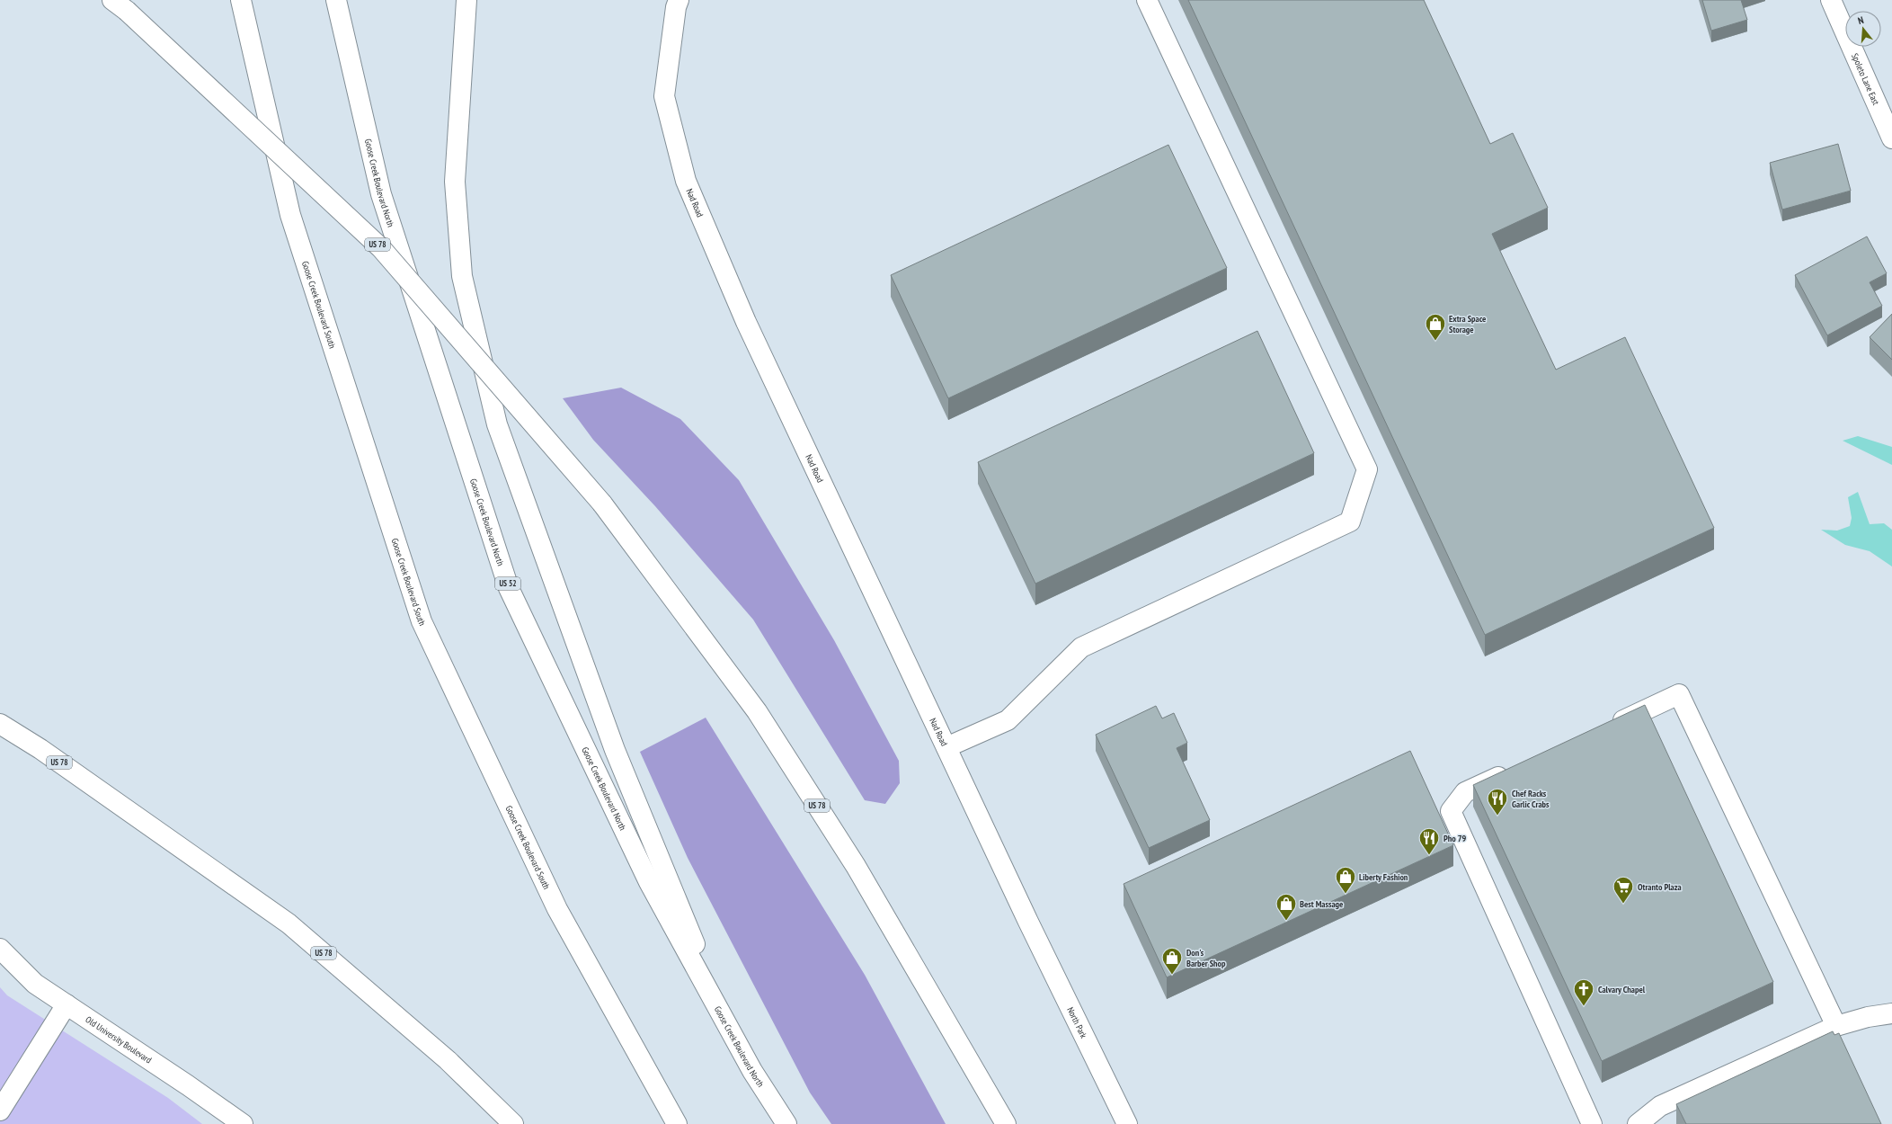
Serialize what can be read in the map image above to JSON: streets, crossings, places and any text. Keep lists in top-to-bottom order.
{
  "streets": {
    "main road": [
      "Spoleto Lane East",
      "Goose Creek Boulevard North",
      "Nad Road",
      "US 78",
      "Goose Creek Boulevard South",
      "US 52",
      "North Park",
      "Old University Boulevard"
    ]
  },
  "crossings": [
    ["Nad Road", "North Park"]
  ],
  "places": {
    "shop": [
      "Extra Space Storage",
      "Liberty Fashion",
      "Best Massage",
      "Don's Barber Shop"
    ],
    "restaurant": ["Chef Racks Garlic Crabs", "Pho 79"],
    "supermarket": ["Otranto Plaza"],
    "church": ["Calvary Chapel"]
  },
  "north": "top"
}
